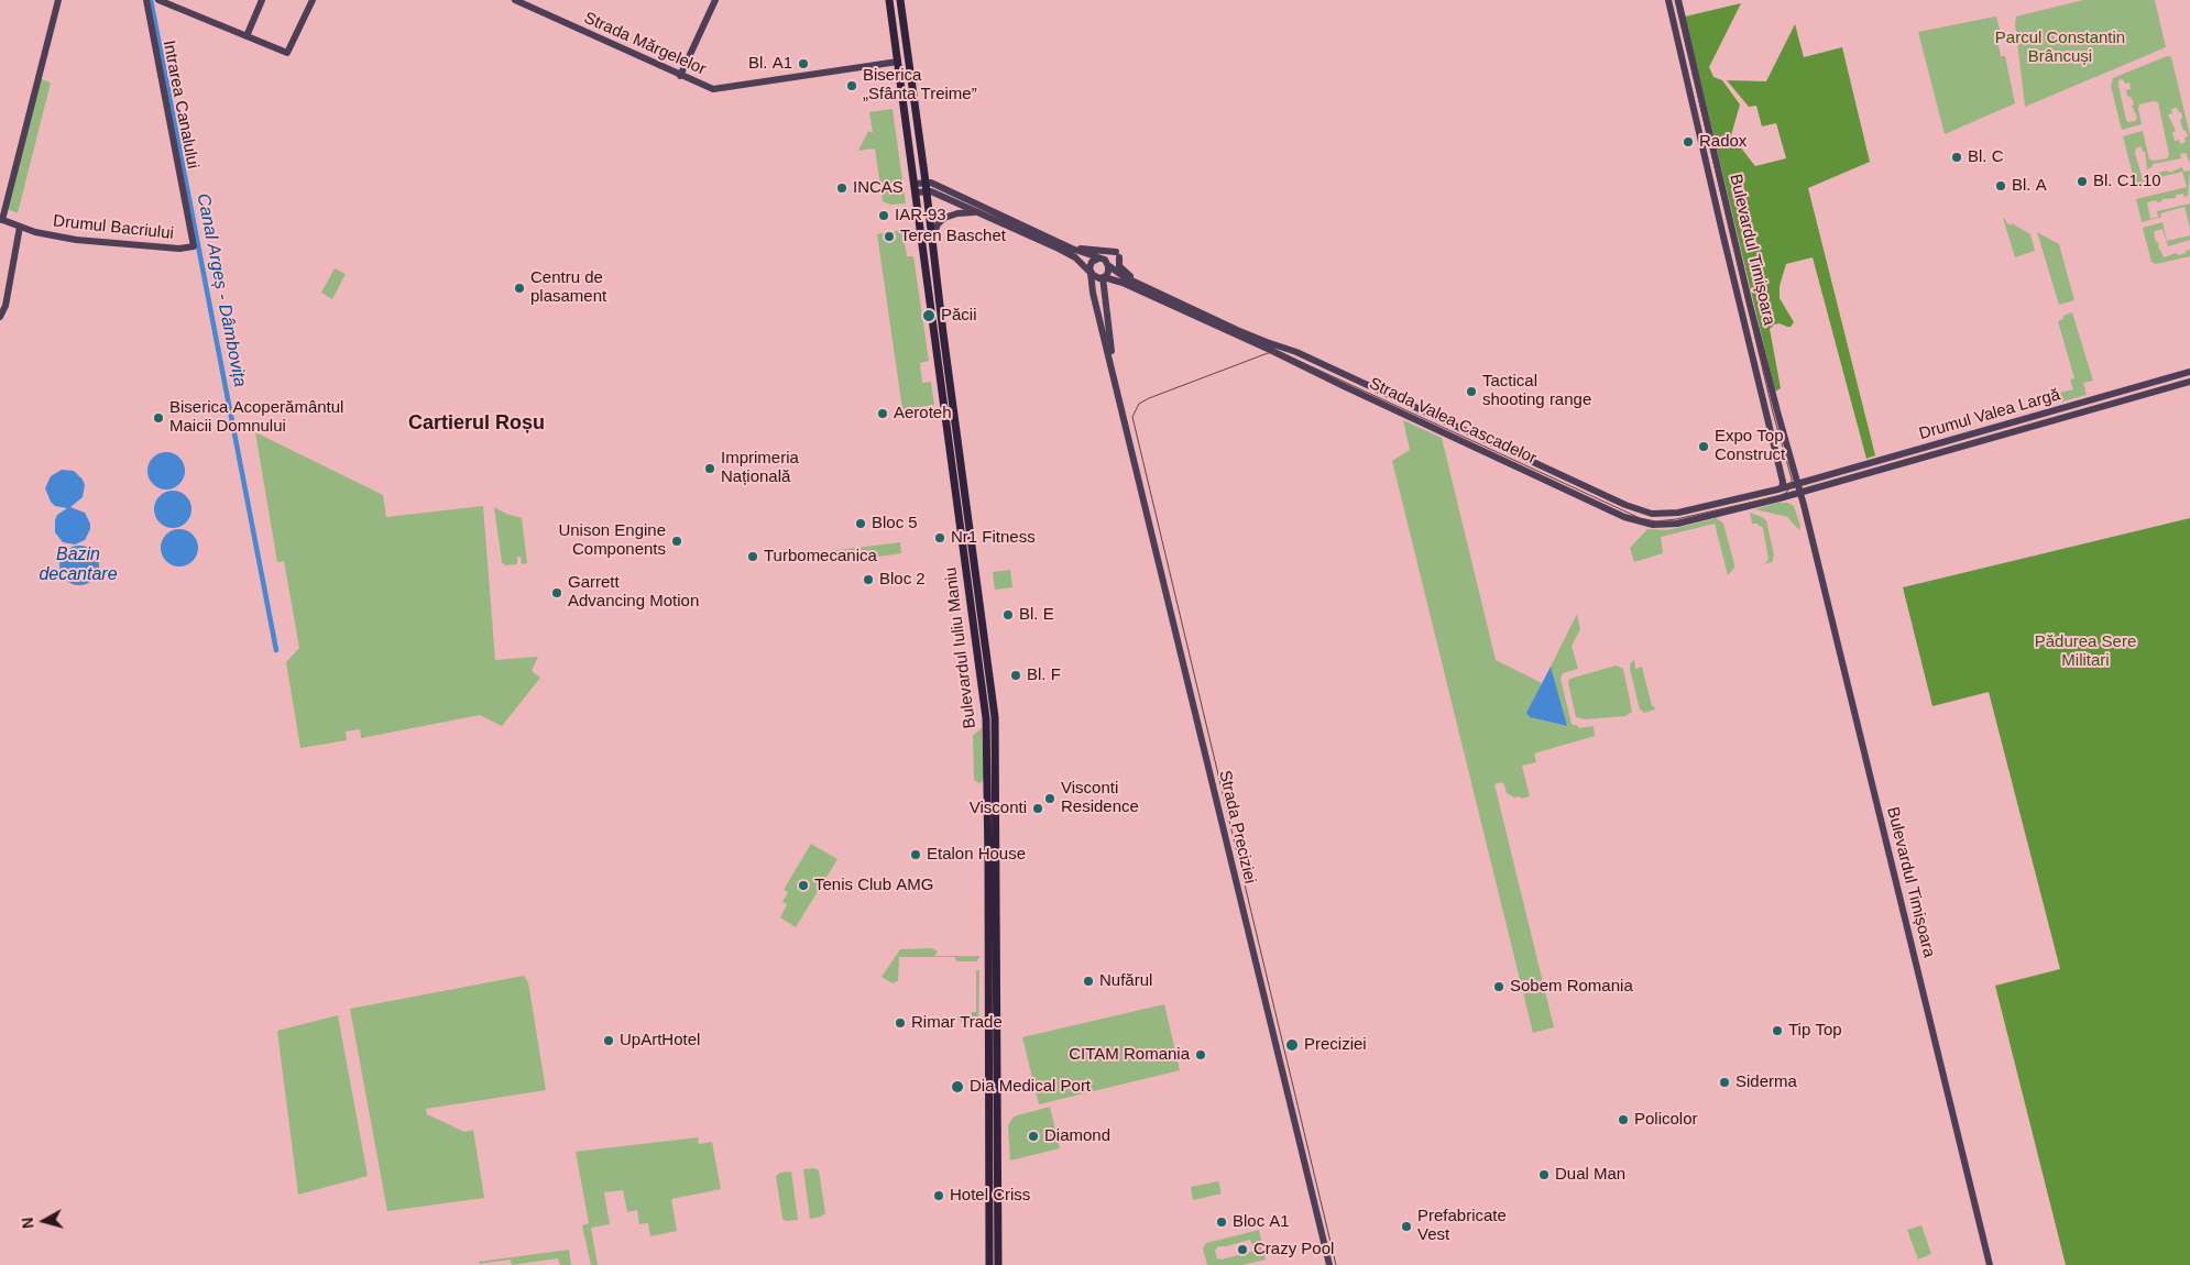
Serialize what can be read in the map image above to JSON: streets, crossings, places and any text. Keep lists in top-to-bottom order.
{
  "streets": {
    "main road": [
      "Strada Mărgelelor",
      "Intrarea Canalului",
      "Drumul Bacriului",
      "Bulevardul Timișoara",
      "Drumul Valea Largă",
      "Strada Valea Cascadelor",
      "Bulevardul Iuliu Maniu",
      "Strada Preciziei"
    ]
  },
  "crossings": [
    ["Strada Mărgelelor", "Bulevardul Iuliu Maniu"],
    ["Intrarea Canalului", "Drumul Bacriului"],
    ["Bulevardul Timișoara", "Drumul Valea Largă"],
    ["Bulevardul Timișoara", "Strada Valea Cascadelor"],
    ["Drumul Valea Largă", "Strada Valea Cascadelor"],
    ["Strada Valea Cascadelor", "Strada Preciziei"]
  ],
  "districts": ["Cartierul Roșu"],
  "water": ["Canal Argeș - Dâmbovița", "Bazin decantare"],
  "parks": ["Parcul Constantin Brâncuși", "Pădurea Sere Militari"],
  "places": [
    "Bl. A1",
    "Biserica „Sfânta Treime”",
    "Radox",
    "Bl. C",
    "Bl. C1.10",
    "Bl. A",
    "INCAS",
    "IAR-93",
    "Teren Baschet",
    "Centru de plasament",
    "Păcii",
    "Tactical shooting range",
    "Aeroteh",
    "Biserica Acoperământul Maicii Domnului",
    "Expo Top Construct",
    "Imprimeria Națională",
    "Bloc 5",
    "Nr1 Fitness",
    "Unison Engine Components",
    "Turbomecanica",
    "Bloc 2",
    "Garrett Advancing Motion",
    "Bl. E",
    "Bl. F",
    "Visconti Residence",
    "Visconti",
    "Etalon House",
    "Tenis Club AMG",
    "Nufărul",
    "Sobem Romania",
    "Rimar Trade",
    "Tip Top",
    "UpArtHotel",
    "Preciziei",
    "CITAM Romania",
    "Siderma",
    "Dia Medical Port",
    "Policolor",
    "Diamond",
    "Dual Man",
    "Hotel Criss",
    "Bloc A1",
    "Prefabricate Vest",
    "Crazy Pool"
  ],
  "north": "left"
}
